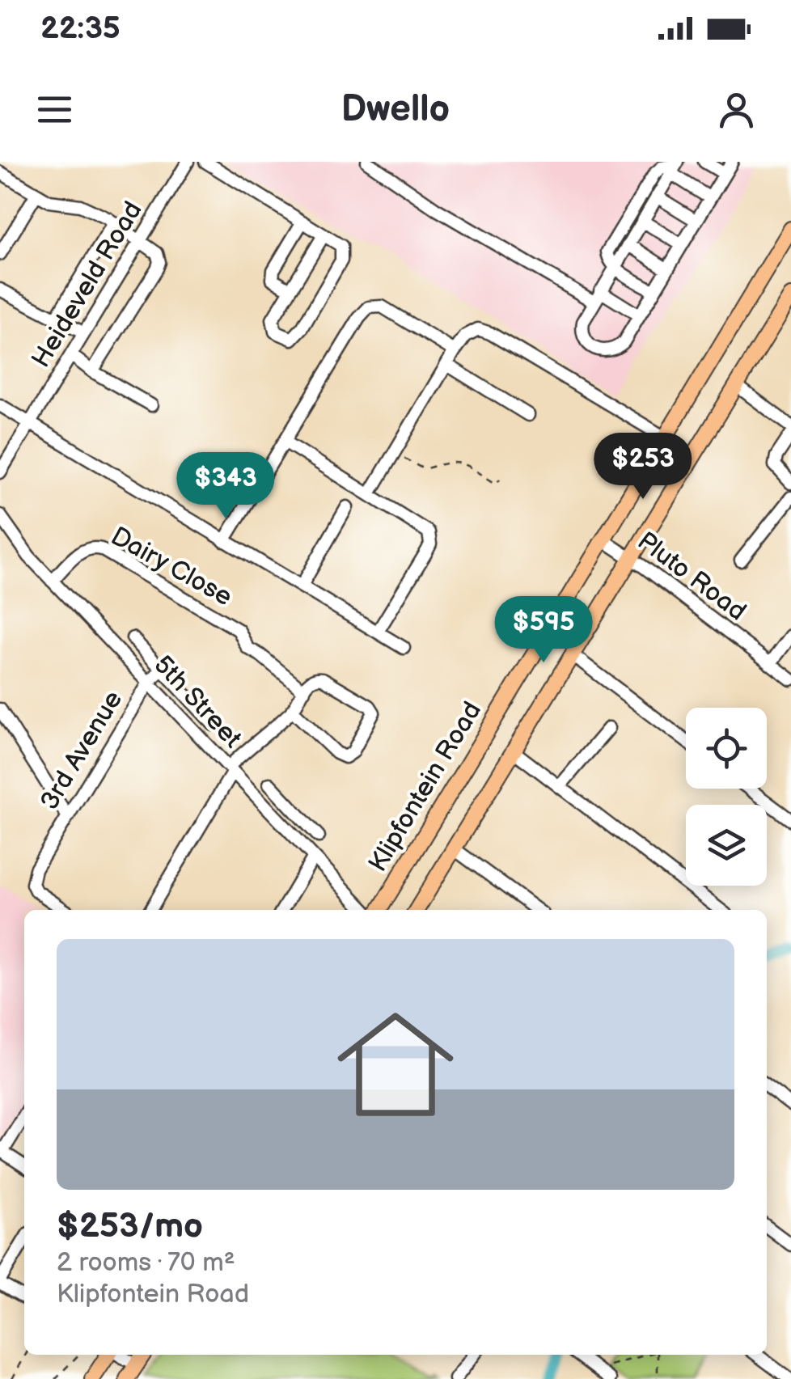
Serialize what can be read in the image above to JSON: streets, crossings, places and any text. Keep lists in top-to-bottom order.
{
  "streets": {
    "main road": ["Klipfontein Road"],
    "street": [
      "Heideveld Road",
      "Dairy Close",
      "Pluto Road",
      "5th Street",
      "3rd Avenue"
    ]
  },
  "crossings": [
    ["Dairy Close", "5th Street"],
    ["Pluto Road", "Klipfontein Road"],
    ["5th Street", "3rd Avenue"]
  ],
  "page": {
    "status": "22:35",
    "header": "Dwello",
    "price": ["$253", "$343", "$595"],
    "list": [
      {
        "name": "$253/mo",
        "note": "2 rooms · 70 m² · Klipfontein Road"
      }
    ]
  }
}
